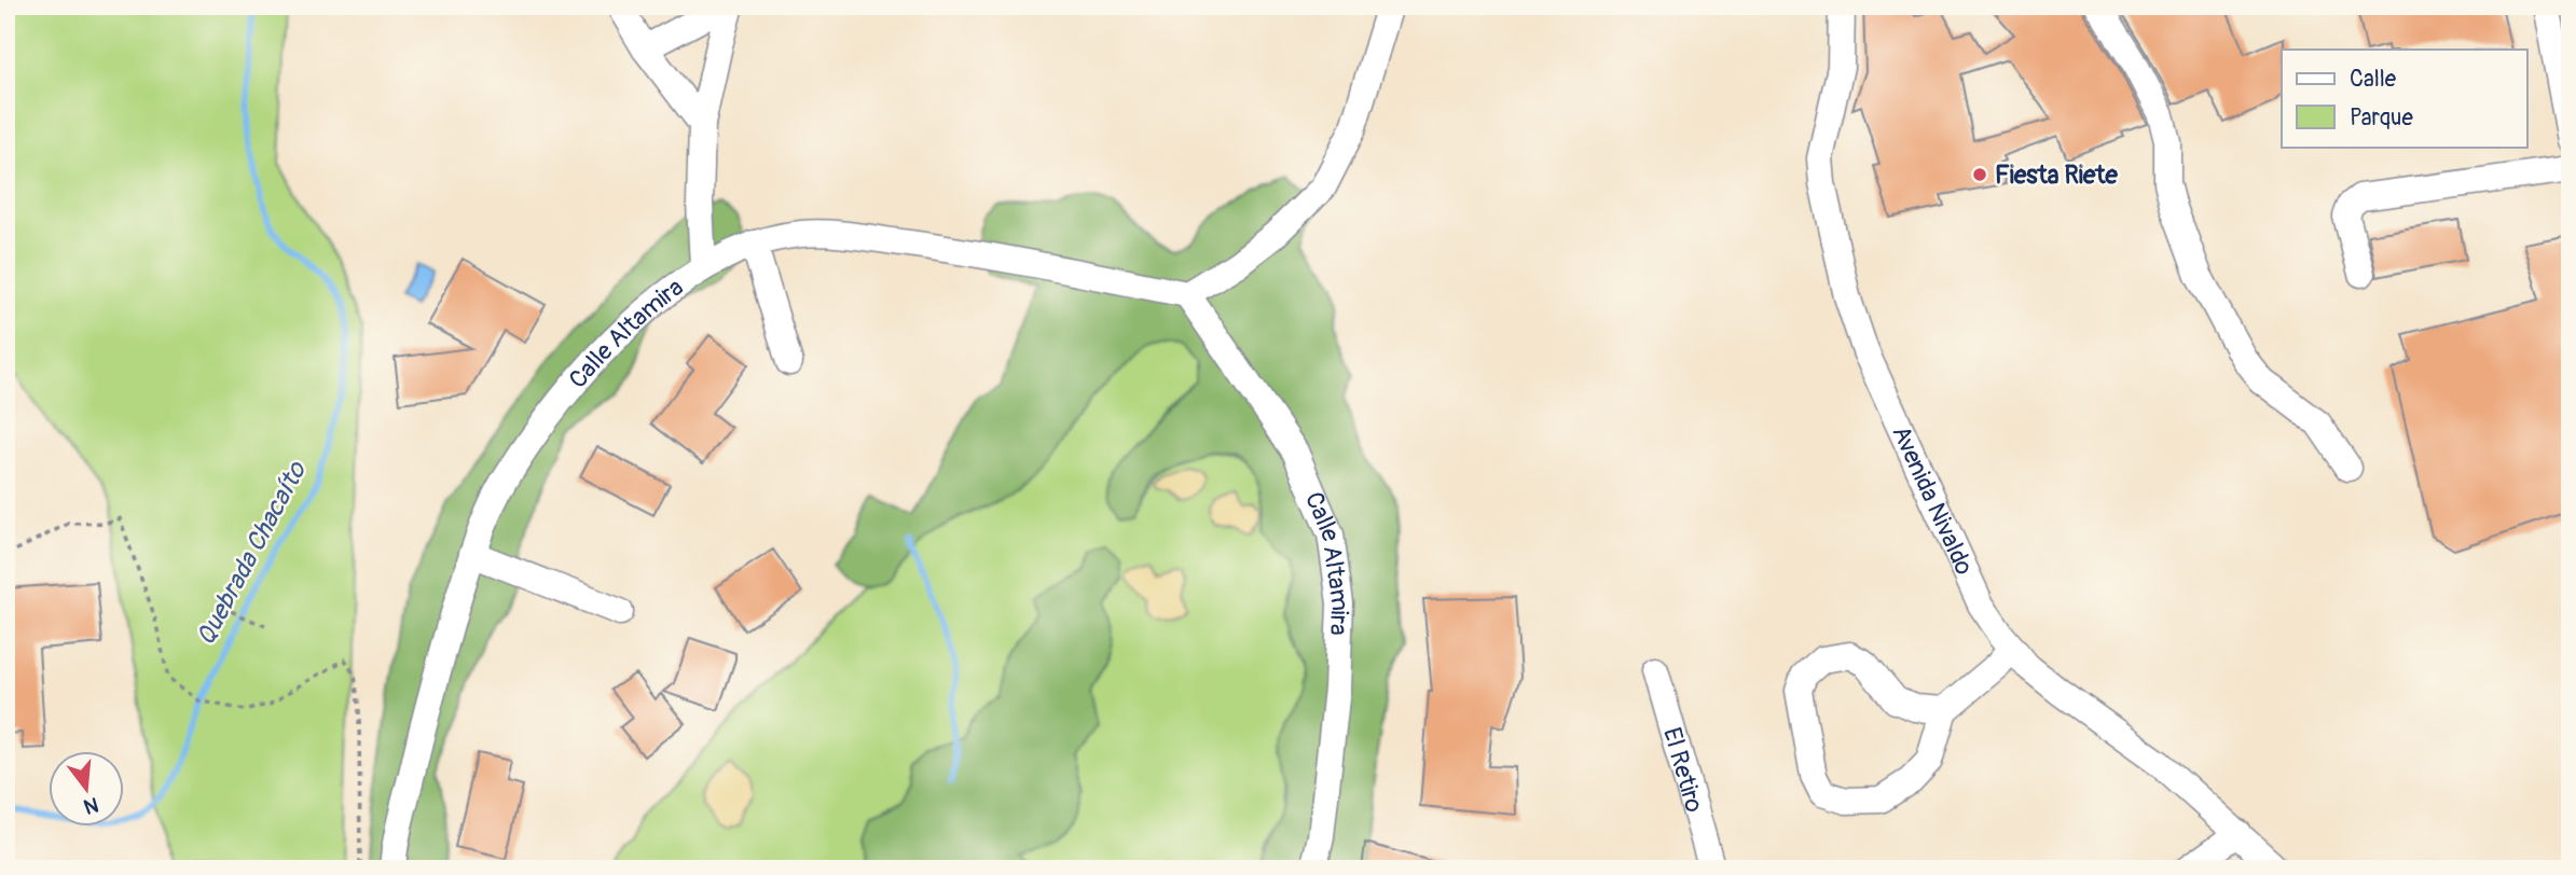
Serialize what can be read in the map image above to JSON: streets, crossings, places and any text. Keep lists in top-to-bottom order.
{
  "streets": {
    "street": ["Calle Altamira", "Avenida Nivaldo", "El Retiro"]
  },
  "water": ["Quebrada Chacaíto"],
  "places": ["Fiesta Riete"],
  "legend": ["Calle", "Parque"],
  "north": "bottom"
}
